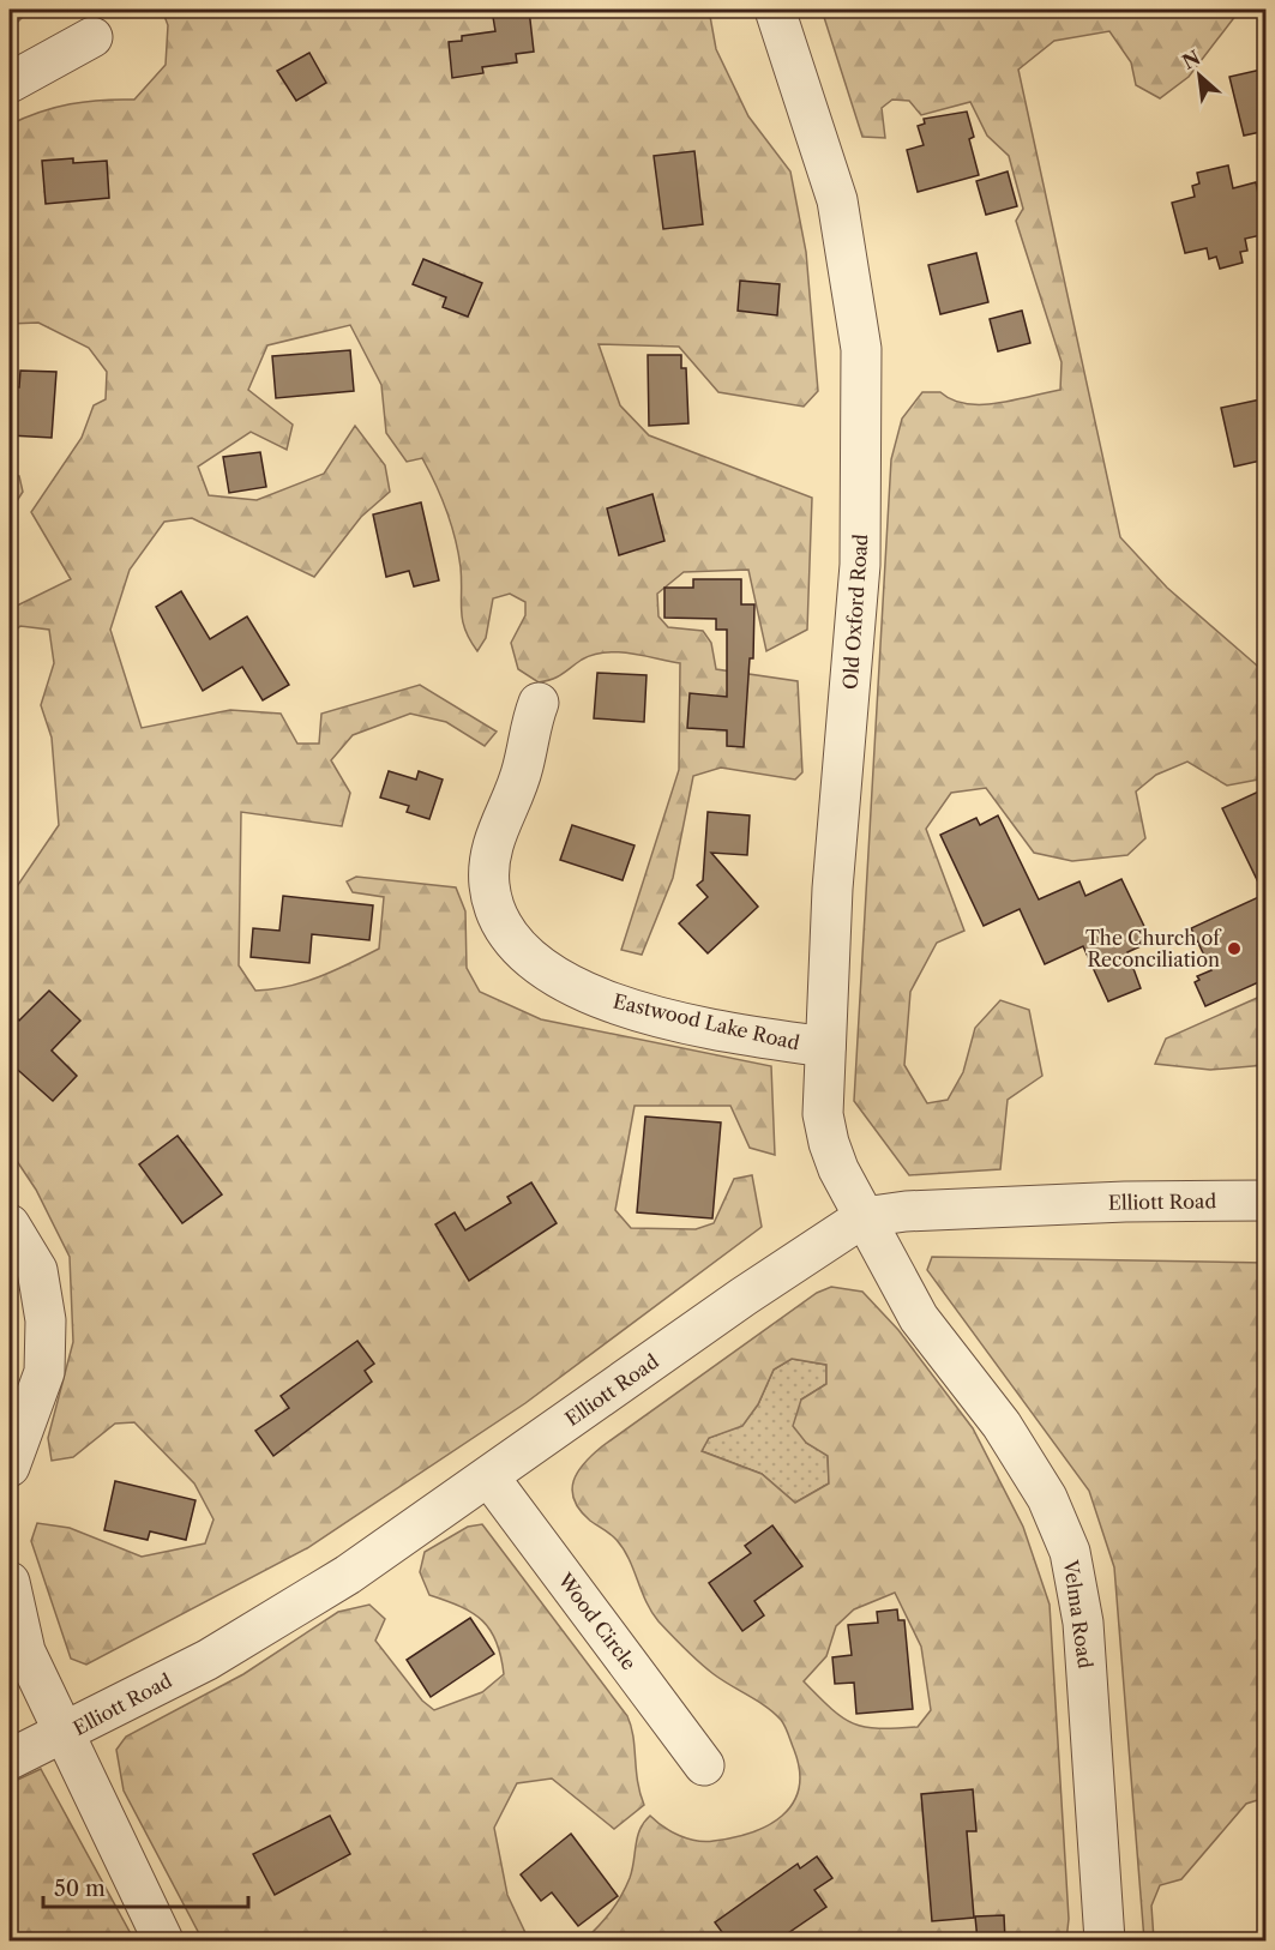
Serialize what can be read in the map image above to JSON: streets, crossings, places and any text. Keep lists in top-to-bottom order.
{
  "streets": {
    "street": [
      "Old Oxford Road",
      "Eastwood Lake Road",
      "Elliott Road",
      "Velma Road",
      "Wood Circle"
    ]
  },
  "crossings": [
    ["Old Oxford Road", "Eastwood Lake Road"],
    ["Old Oxford Road", "Elliott Road"],
    ["Old Oxford Road", "Velma Road"],
    ["Elliott Road", "Velma Road"],
    ["Elliott Road", "Wood Circle"]
  ],
  "places": ["The Church of Reconciliation"],
  "scale_bar": "50 m",
  "north": "top left"
}
